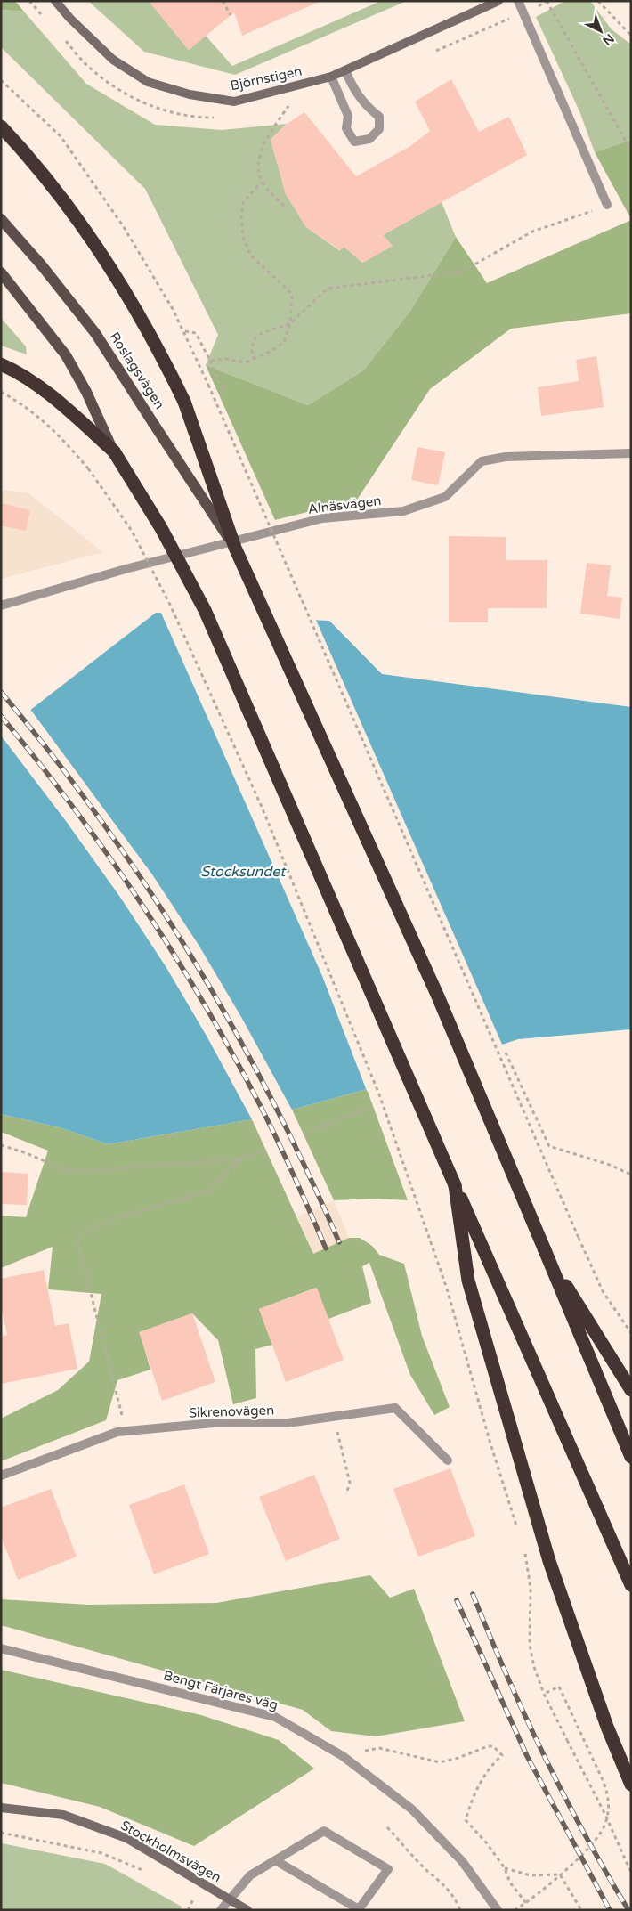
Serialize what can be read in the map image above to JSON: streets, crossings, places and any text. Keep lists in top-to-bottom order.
{
  "streets": {
    "main road": ["Roslagsvägen"],
    "street": [
      "Björnstigen",
      "Alnäsvägen",
      "Sikrenovägen",
      "Bengt Färjares väg",
      "Stockholmsvägen"
    ]
  },
  "water": ["Stocksundet"],
  "north": "bottom right"
}
